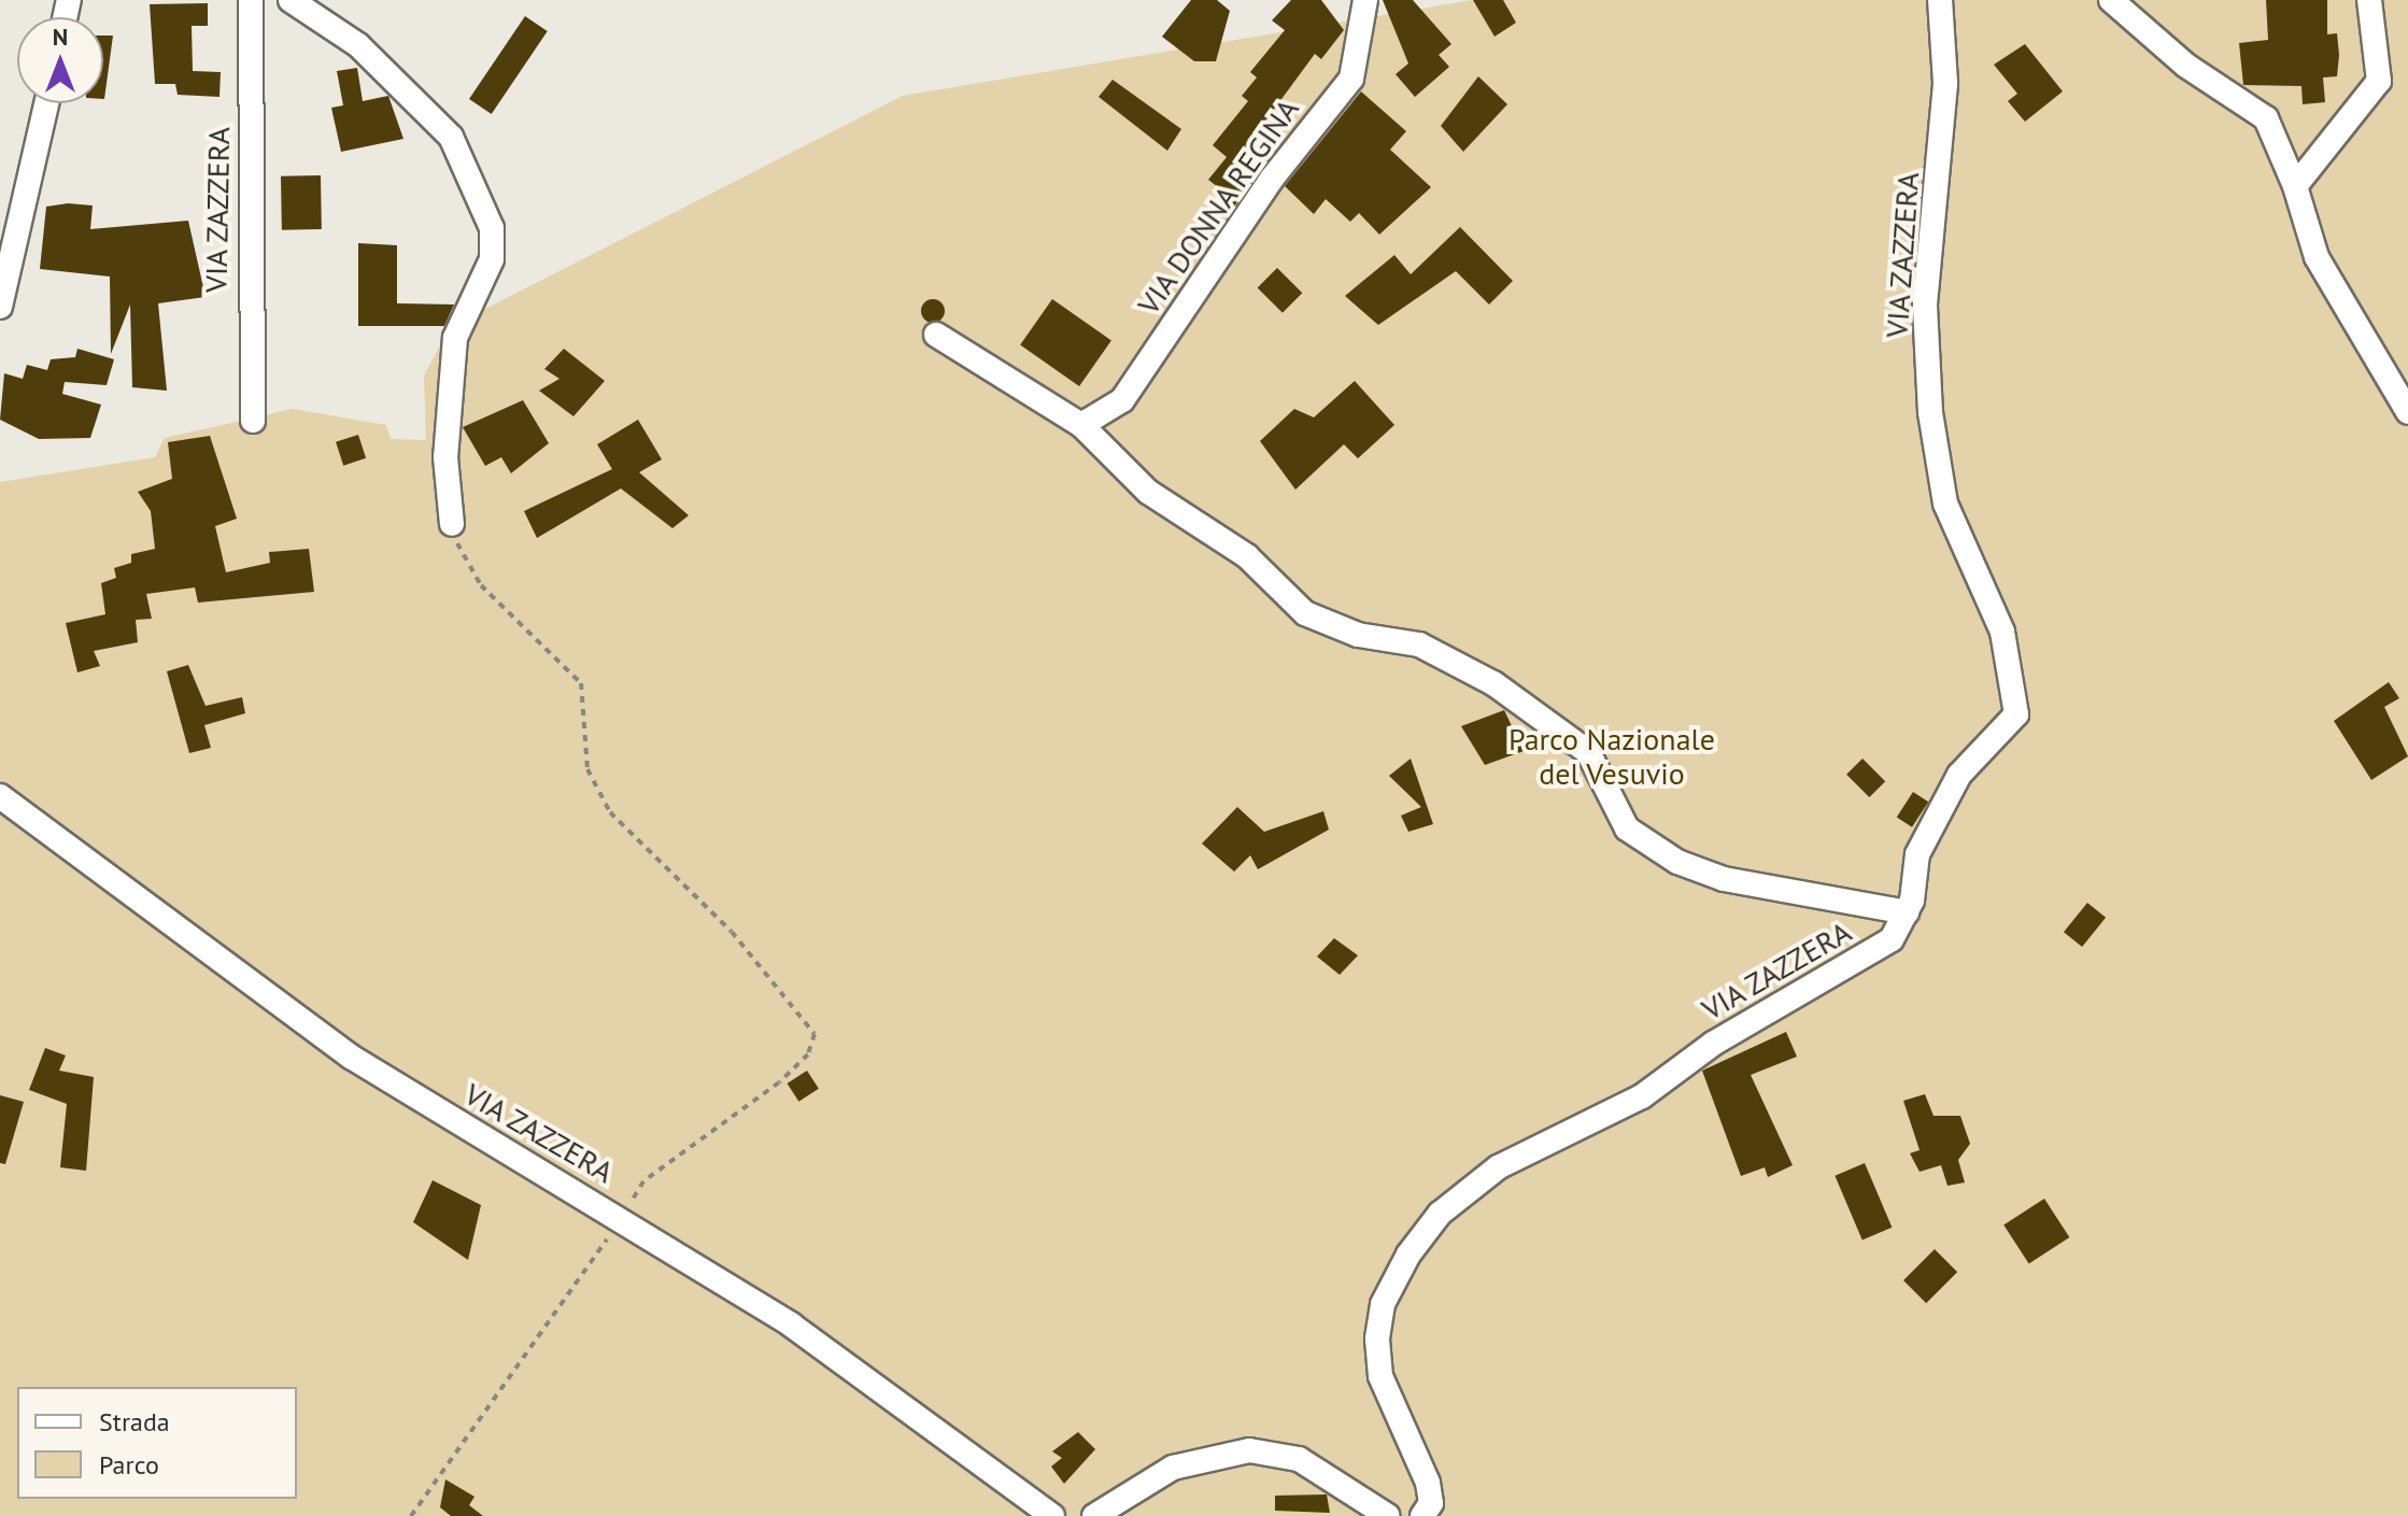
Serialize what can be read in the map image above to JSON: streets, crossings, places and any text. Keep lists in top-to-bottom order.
{
  "streets": {
    "street": ["VIA DONNA REGINA", "VIA ZAZZERA"]
  },
  "parks": ["Parco Nazionale del Vesuvio"],
  "legend": ["Strada", "Parco"],
  "north": "top"
}
